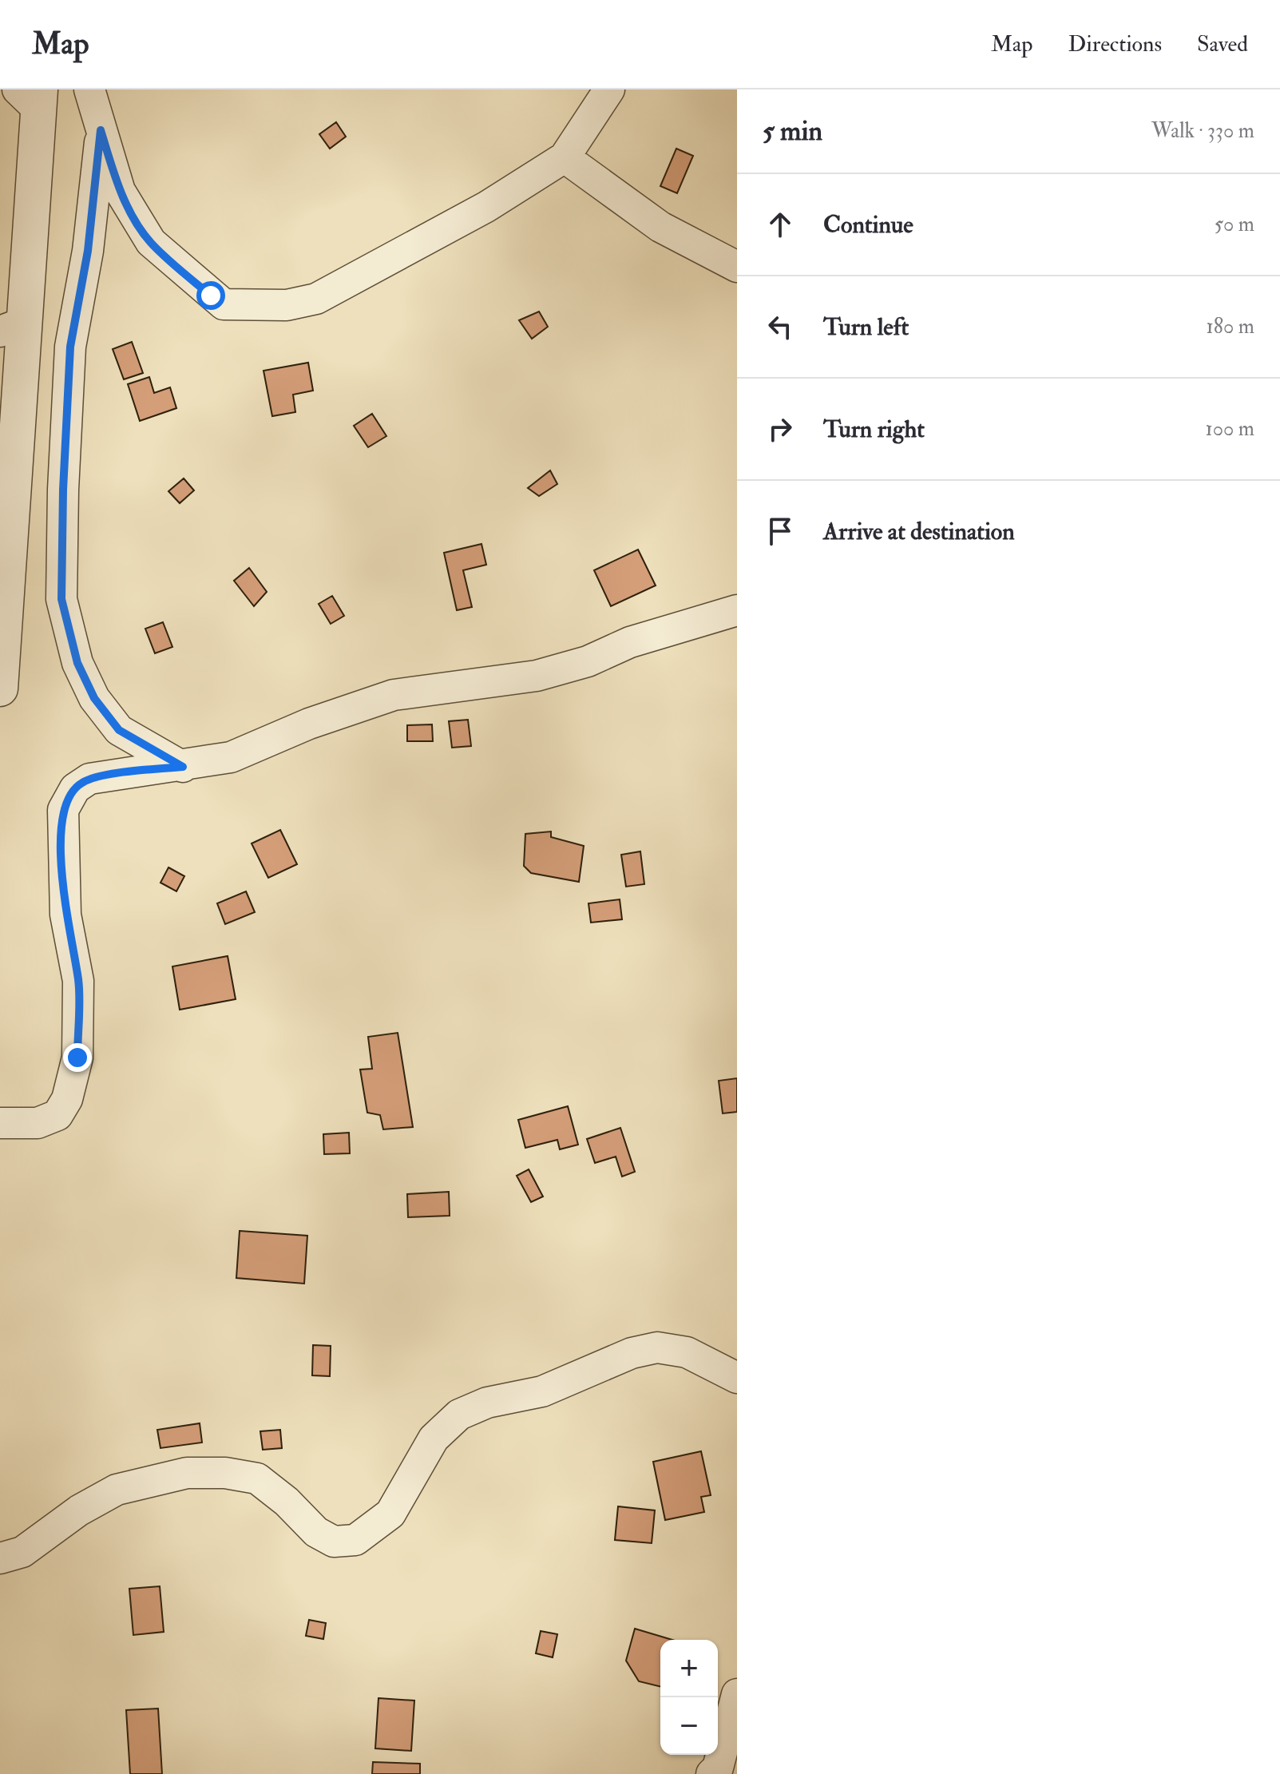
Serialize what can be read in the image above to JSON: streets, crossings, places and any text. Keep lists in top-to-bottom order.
{
  "page": {
    "header": "Map",
    "nav": ["Map", "Directions", "Saved"],
    "heading": ["5 min", "Walk · 330 m"],
    "list": [
      ["Continue", "50 m"],
      ["Turn left", "180 m"],
      ["Turn right", "100 m"],
      "Arrive at destination"
    ],
    "map_buttons": ["+", "−"]
  }
}
